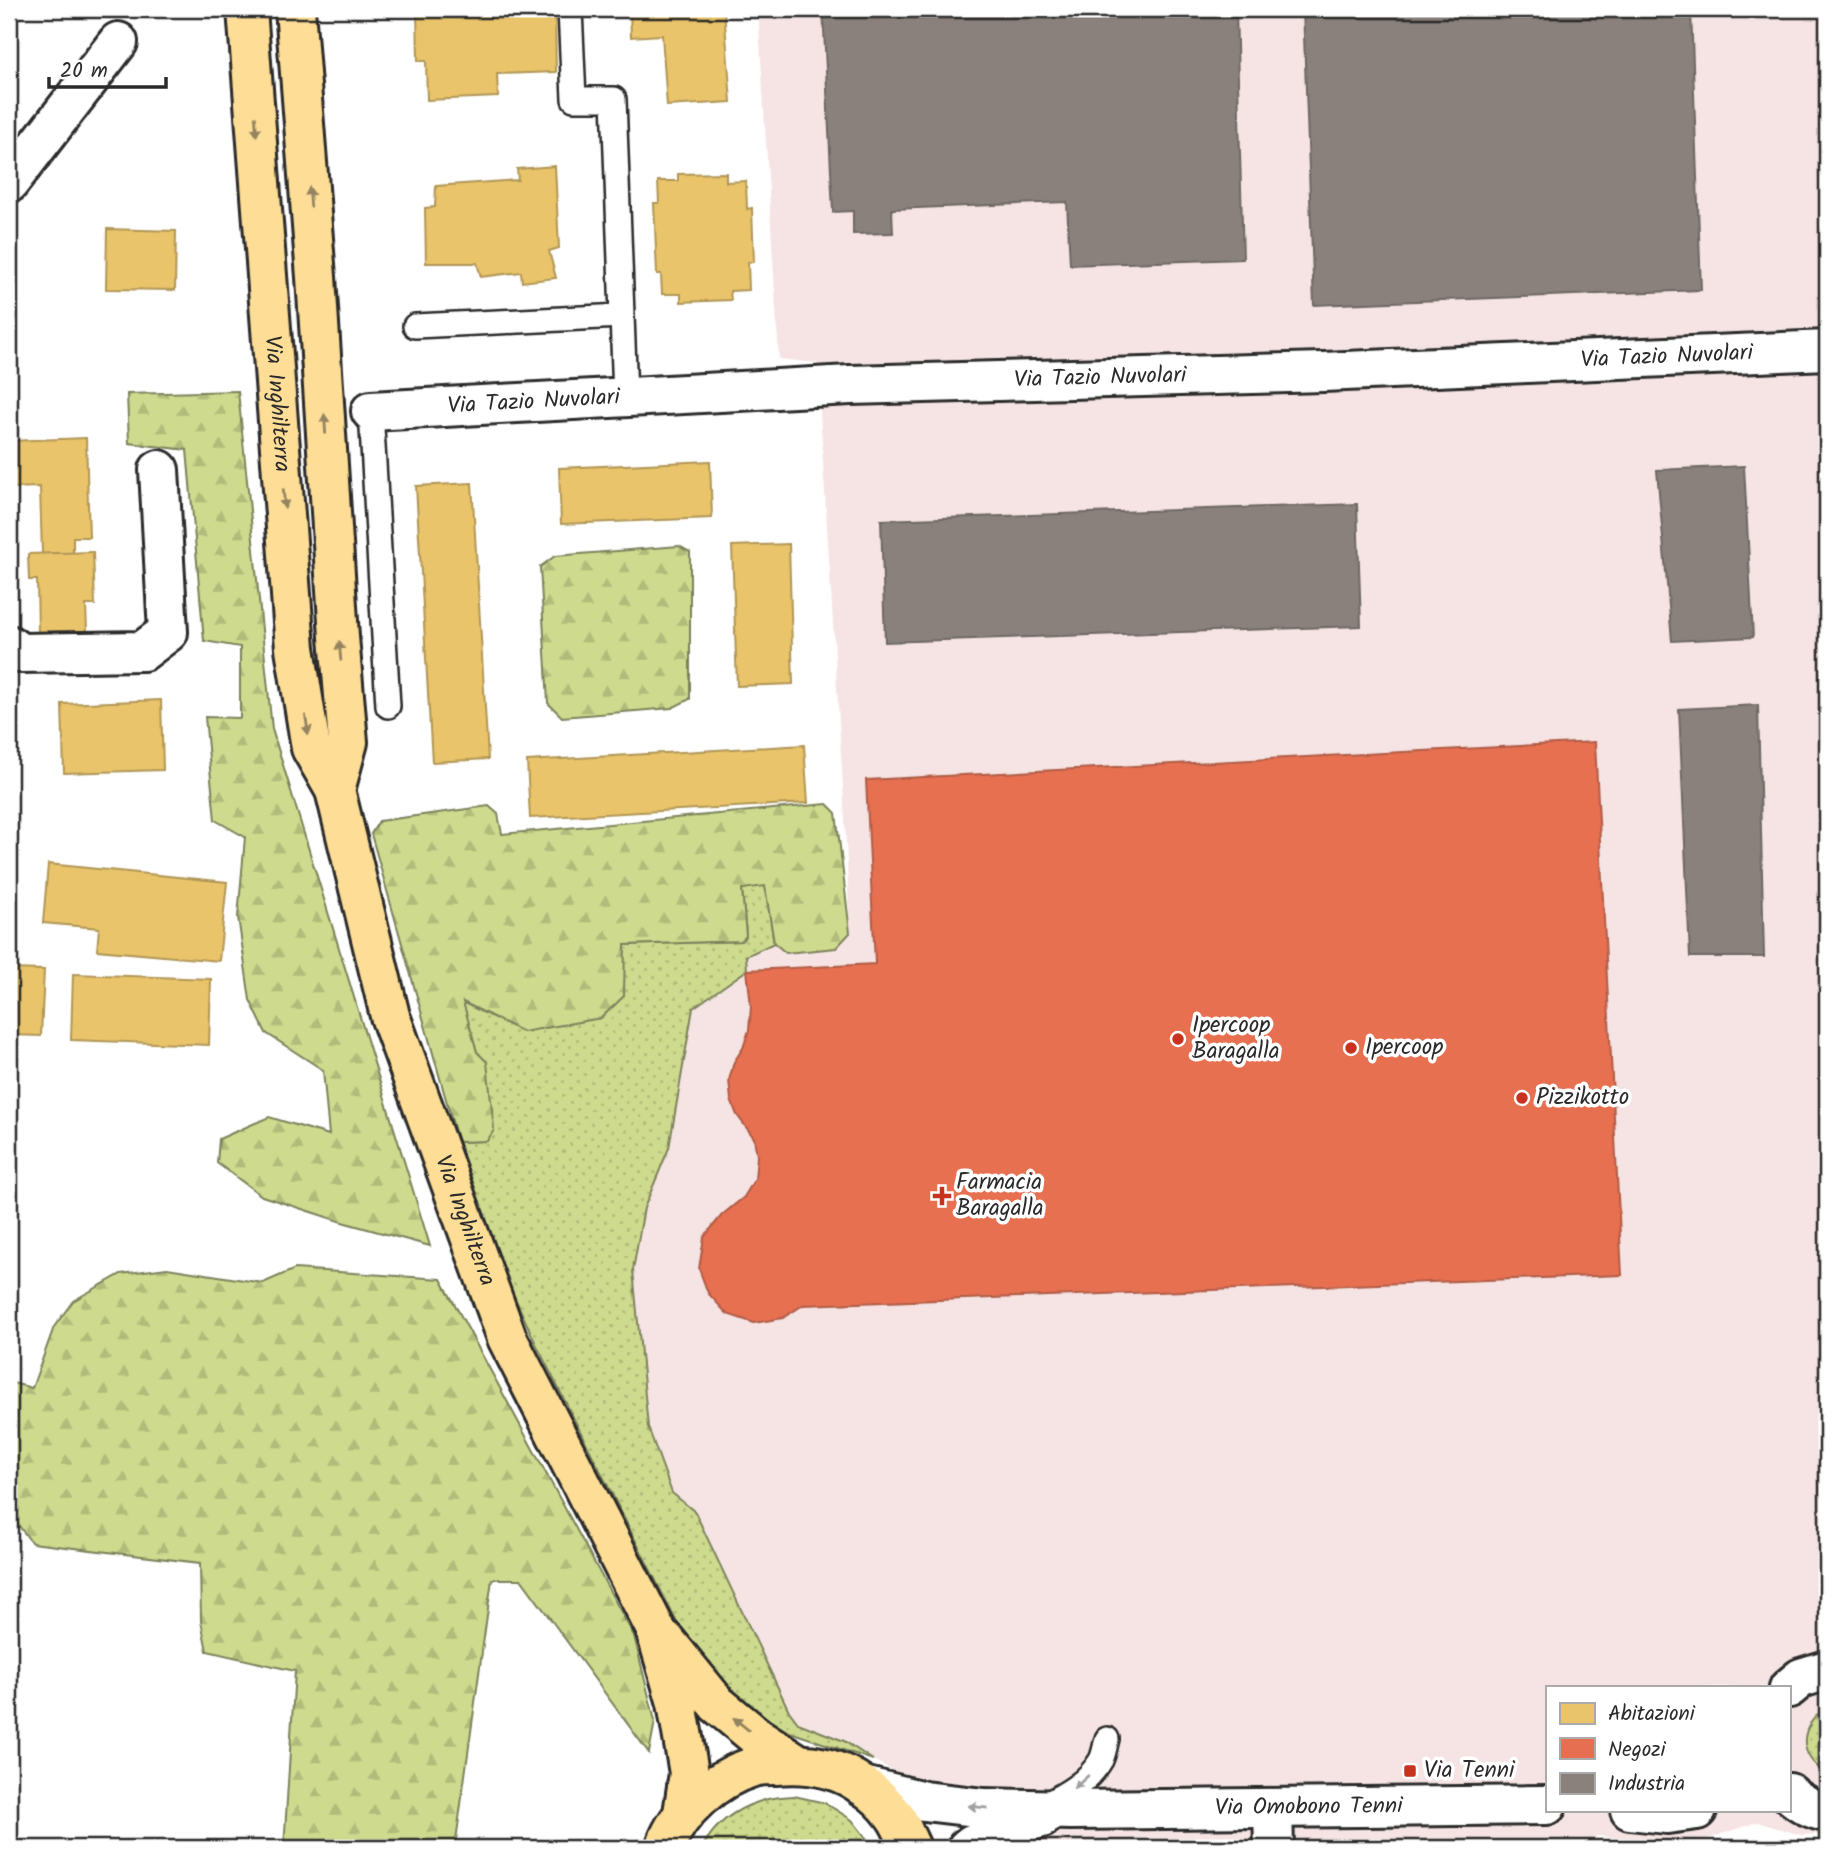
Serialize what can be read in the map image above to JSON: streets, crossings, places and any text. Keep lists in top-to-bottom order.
{
  "streets": {
    "main road": ["Via Inghilterra"],
    "street": ["Via Tazio Nuvolari", "Via Omobono Tenni"]
  },
  "crossings": [
    ["Via Inghilterra", "Via Omobono Tenni"]
  ],
  "places": {
    "other": ["Ipercoop Baragalla", "Ipercoop", "Pizzikotto"],
    "health": ["Farmacia Baragalla"],
    "transit": ["Via Tenni"]
  },
  "legend": ["Abitazioni", "Negozi", "Industria"],
  "scale_bar": "20 m"
}
